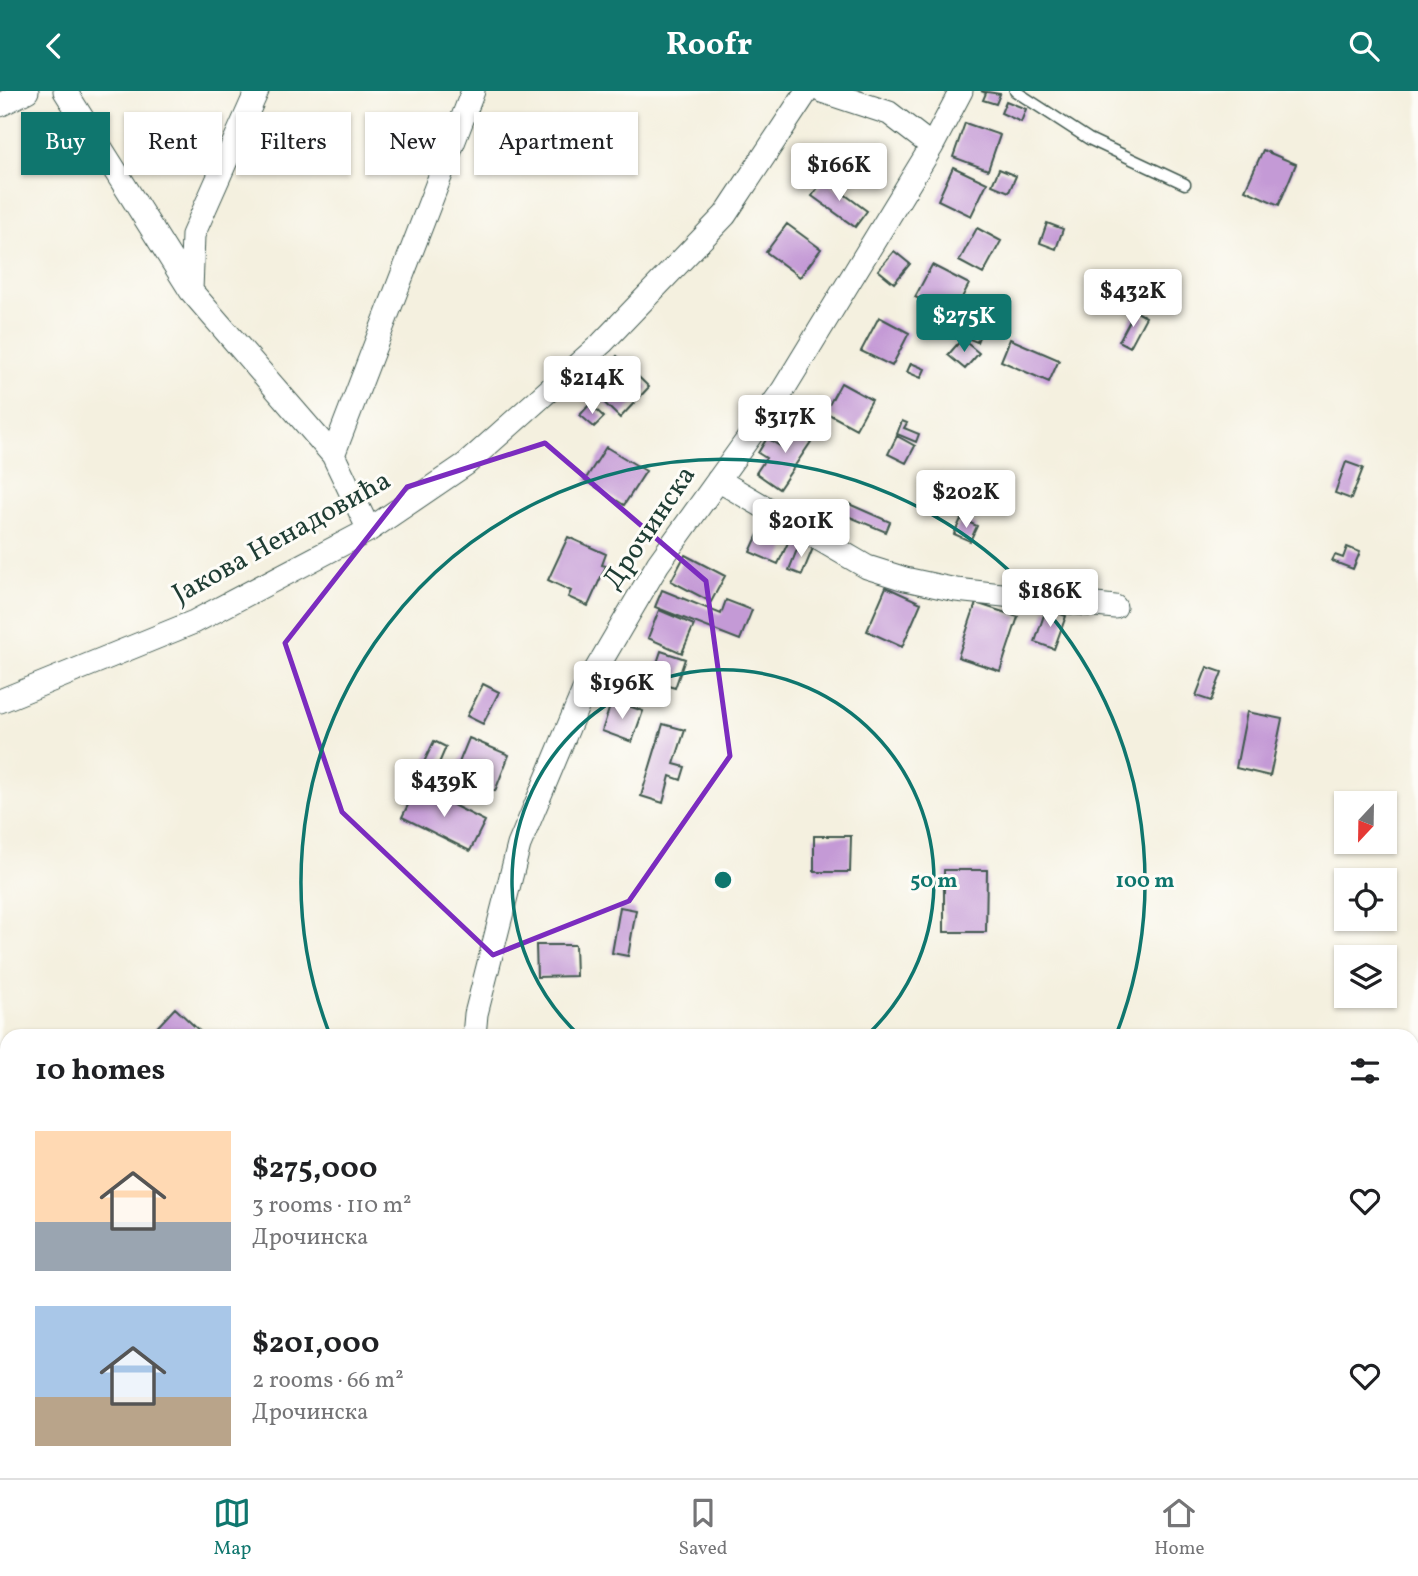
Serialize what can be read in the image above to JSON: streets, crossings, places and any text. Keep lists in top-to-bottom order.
{
  "streets": {
    "street": ["Дрочинска", "Јакова Ненадовића"]
  },
  "north": "bottom",
  "page": {
    "header": "Roofr",
    "chip": [
      "Buy",
      "Rent",
      "Filters",
      "New",
      "Apartment"
    ],
    "price": [
      "$166K",
      "$432K",
      "$275K",
      "$214K",
      "$317K",
      "$202K",
      "$201K",
      "$186K",
      "$196K",
      "$439K"
    ],
    "heading": "10 homes",
    "list": [
      {
        "name": "$275,000",
        "note": "3 rooms · 110 m² · Дрочинска"
      },
      {
        "name": "$201,000",
        "note": "2 rooms · 66 m² · Дрочинска"
      }
    ],
    "tabs": ["Map", "Saved", "Home"]
  },
  "rings": ["50 m", "100 m"]
}
